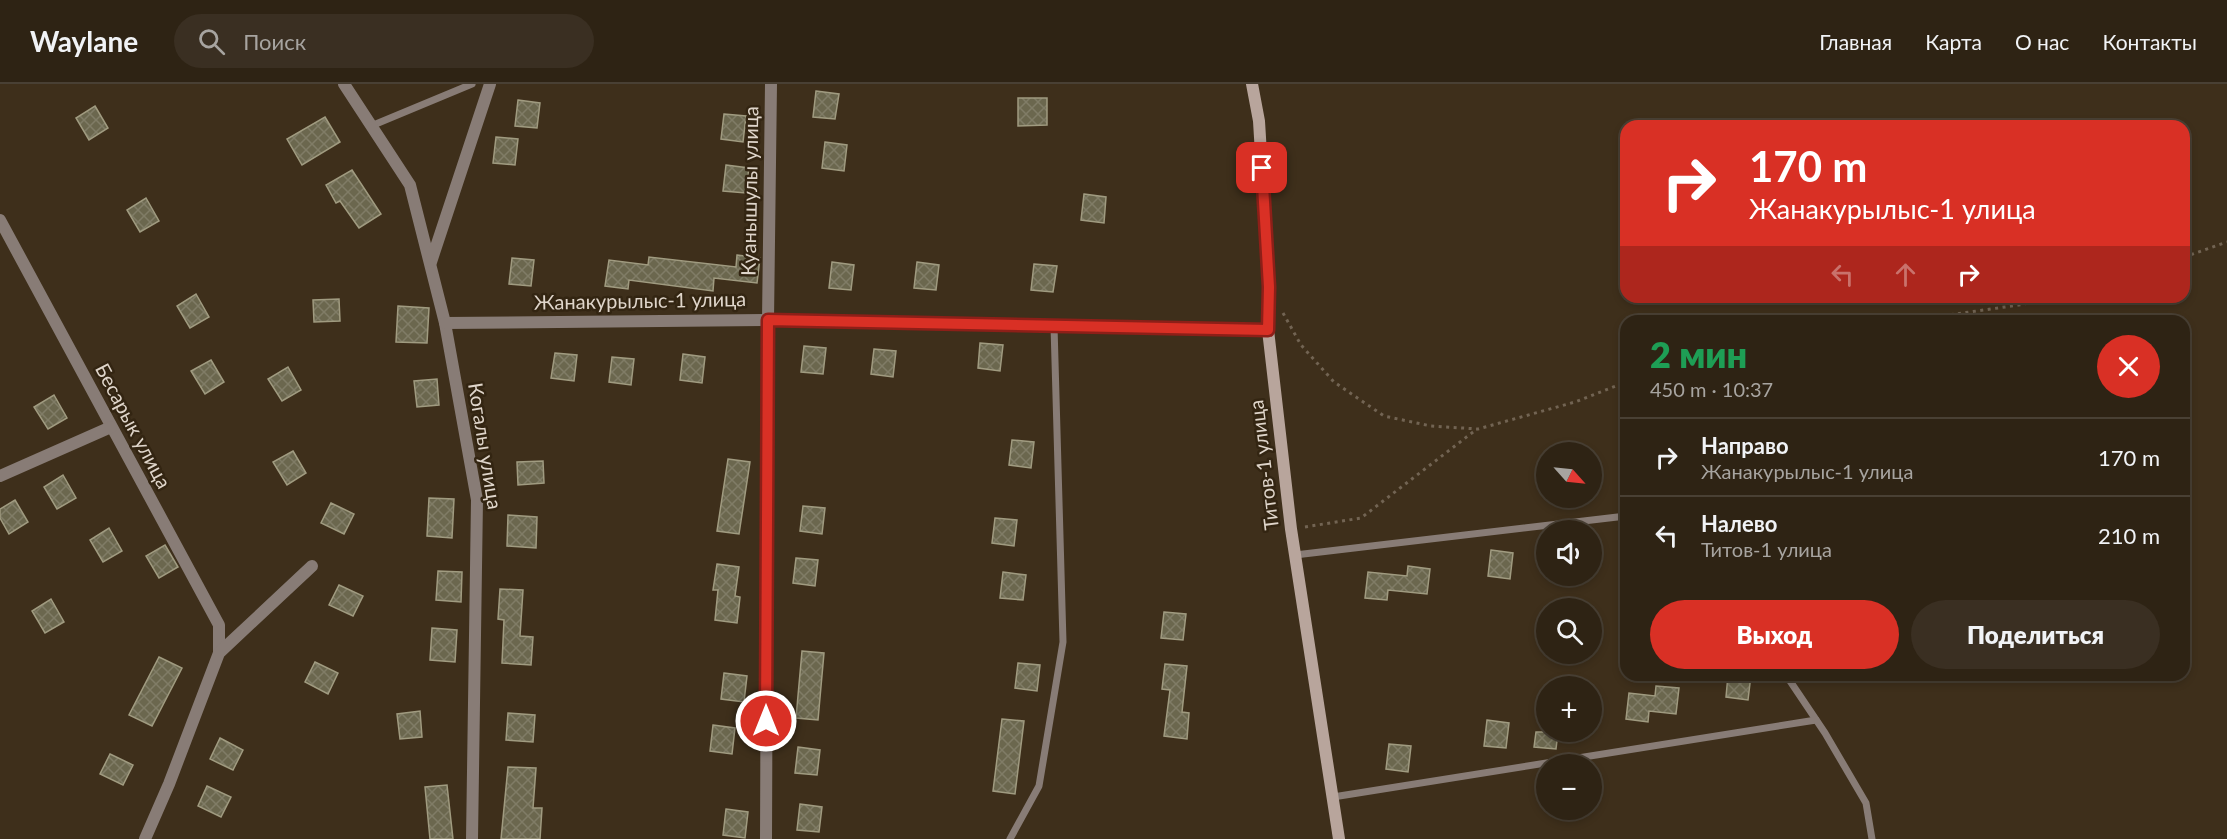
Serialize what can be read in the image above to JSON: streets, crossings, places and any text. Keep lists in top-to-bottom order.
{
  "streets": {
    "street": [
      "Куанышулы улица",
      "Жанакурылыс-1 улица",
      "Бесарык улица",
      "Когалы улица",
      "Титов-1 улица"
    ]
  },
  "crossings": [
    ["Куанышулы улица", "Жанакурылыс-1 улица"],
    ["Жанакурылыс-1 улица", "Когалы улица"],
    ["Жанакурылыс-1 улица", "Титов-1 улица"]
  ],
  "north": "bottom right",
  "page": {
    "header": "Waylane",
    "search": "Поиск",
    "nav": [
      "Главная",
      "Карта",
      "О нас",
      "Контакты"
    ],
    "turn": ["170 m", "Жанакурылыс-1 улица"],
    "heading": ["2 мин", "450 m · 10:37"],
    "list": [
      {
        "name": "Направо",
        "note": "Жанакурылыс-1 улица",
        "value": "170 m"
      },
      {
        "name": "Налево",
        "note": "Титов-1 улица",
        "value": "210 m"
      }
    ],
    "map_buttons": ["+", "−"],
    "buttons": ["Выход", "Поделиться"]
  }
}
